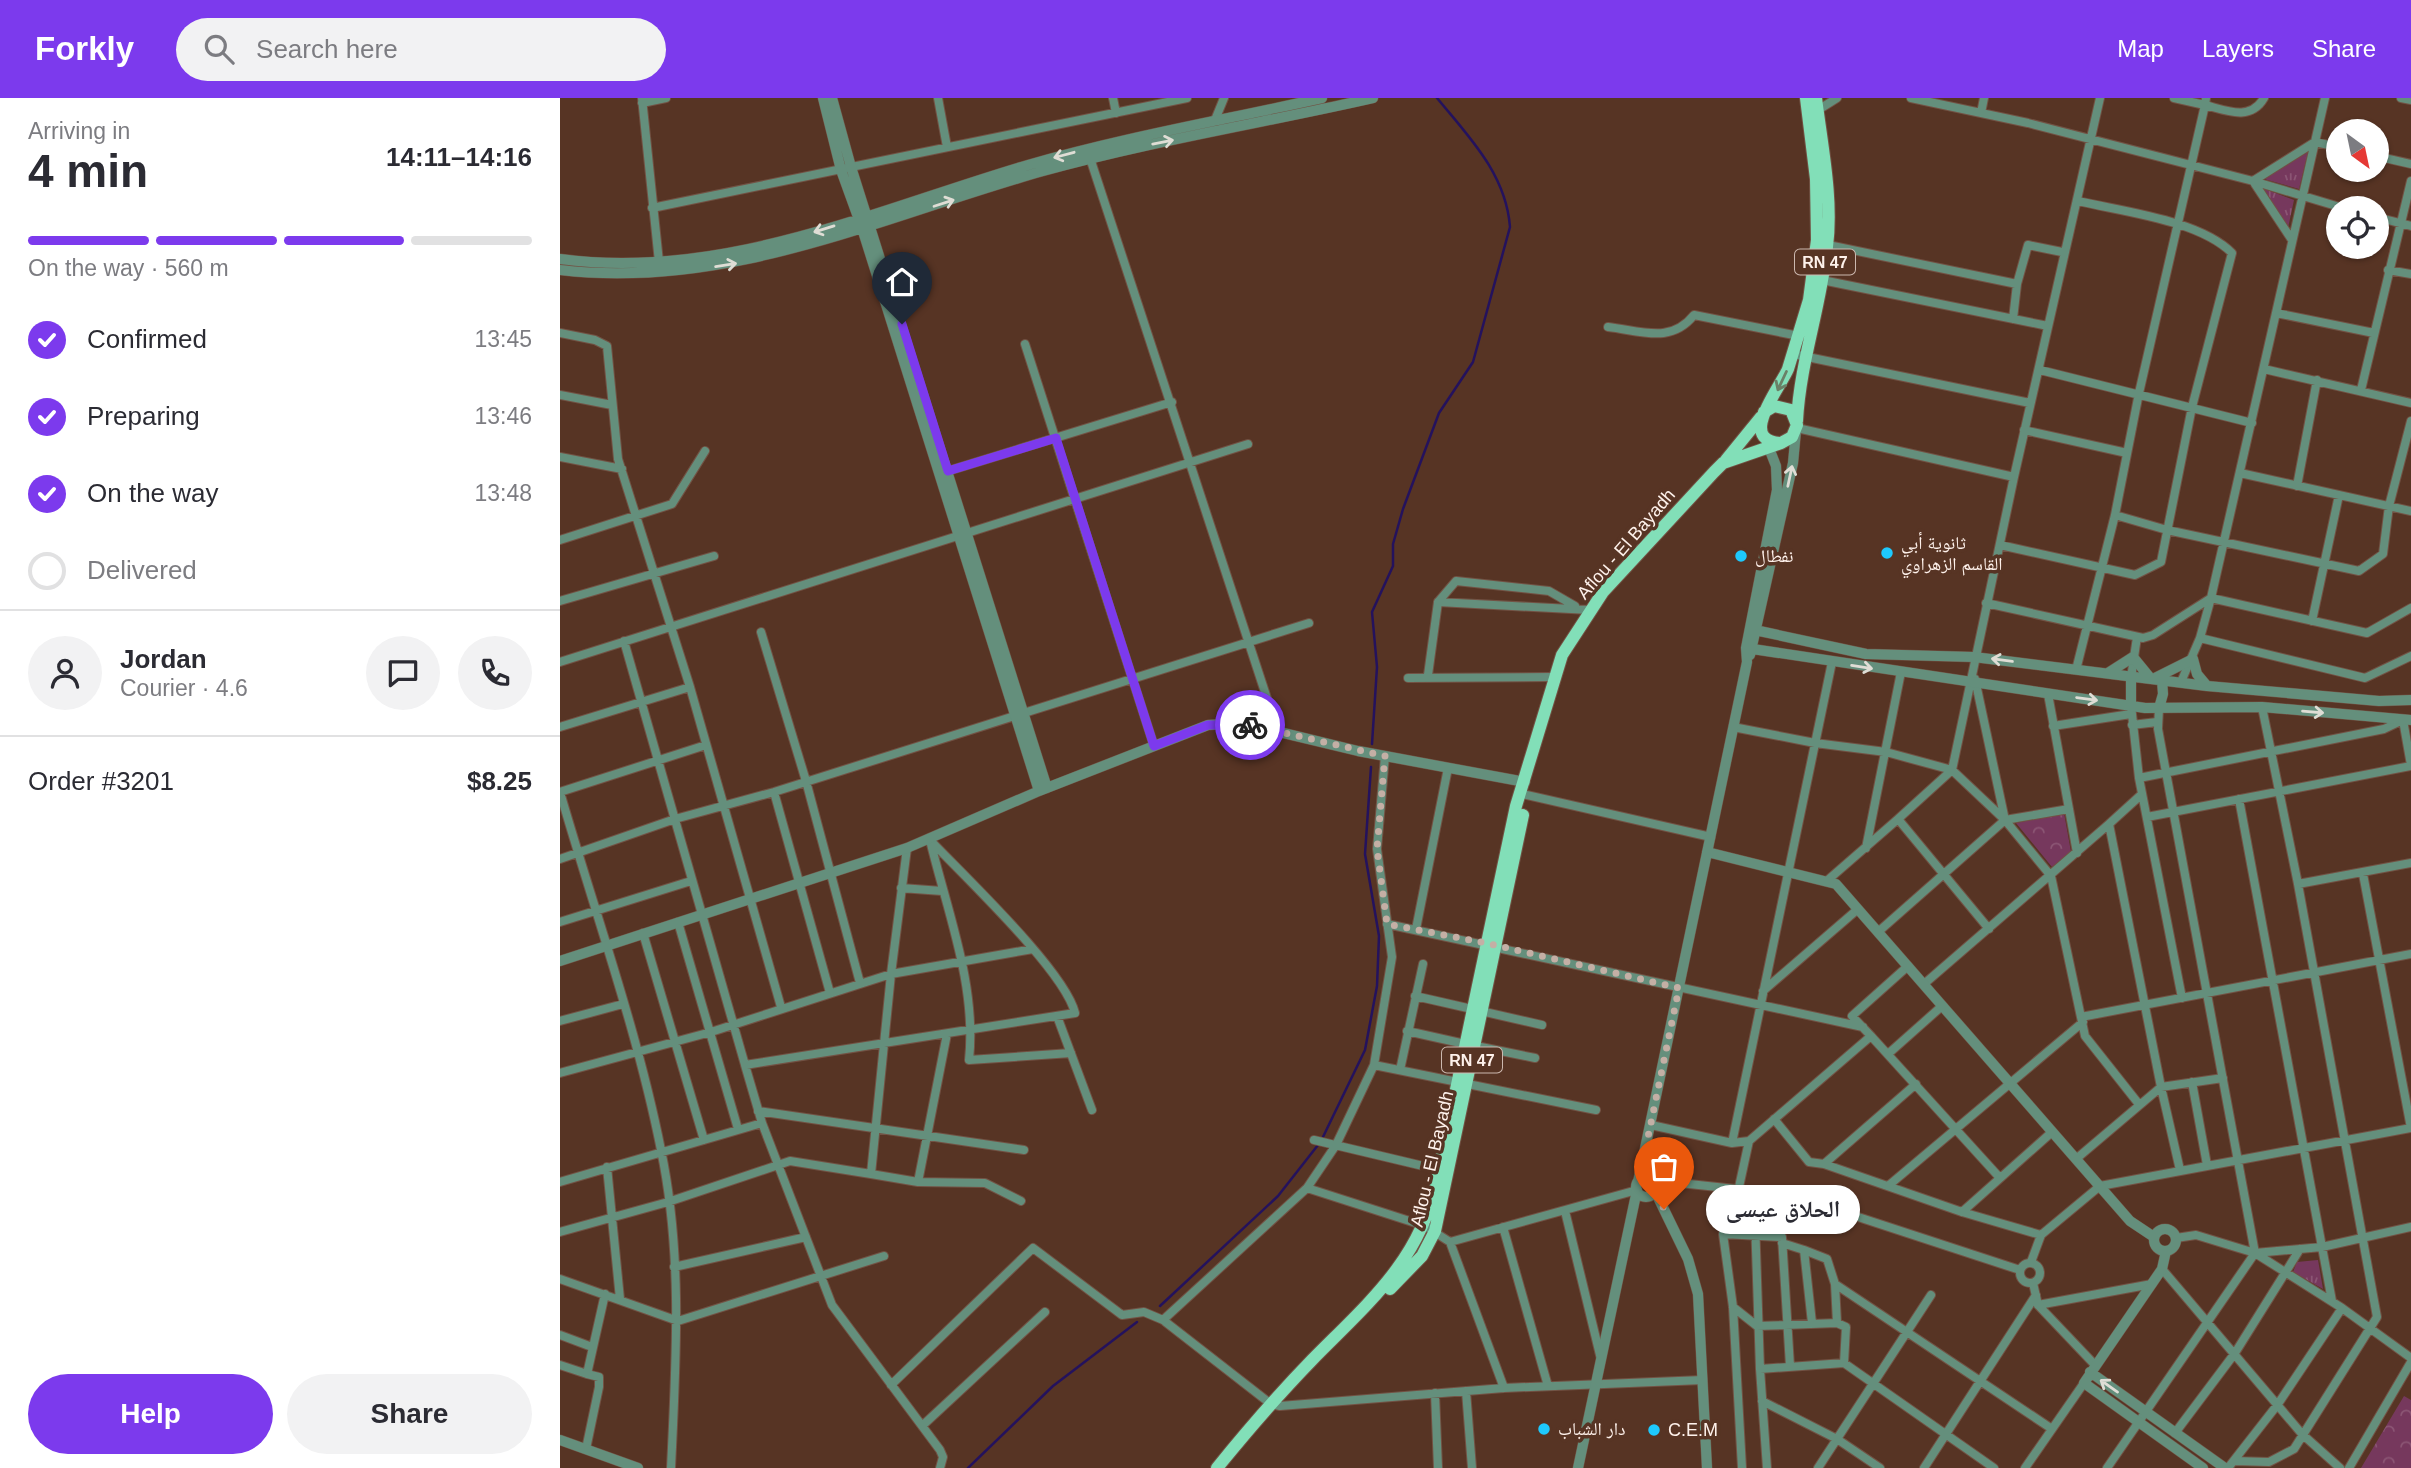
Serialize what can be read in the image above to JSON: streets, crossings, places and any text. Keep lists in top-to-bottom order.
{
  "streets": {
    "main road": ["RN 47", "Aflou - El Bayadh"]
  },
  "crossings": [
    ["RN 47", "Aflou - El Bayadh"]
  ],
  "places": [
    "ثانوية أبي القاسم الزهراوي",
    "نفطال",
    "الحلاق عيسى",
    "دار الشباب",
    "C.E.M"
  ],
  "north": "bottom right",
  "page": {
    "header": "Forkly",
    "search": "Search here",
    "nav": ["Map", "Layers", "Share"],
    "heading": ["4 min", "Arriving in", "14:11–14:16"],
    "panel": [
      "Jordan",
      "Courier · 4.6",
      "Order #3201",
      "$8.25"
    ],
    "bar": "On the way · 560 m",
    "list": [
      ["Confirmed", "13:45"],
      ["Preparing", "13:46"],
      ["On the way", "13:48"],
      "Delivered"
    ],
    "bubble": "الحلاق عيسى",
    "buttons": ["Help", "Share"]
  }
}
